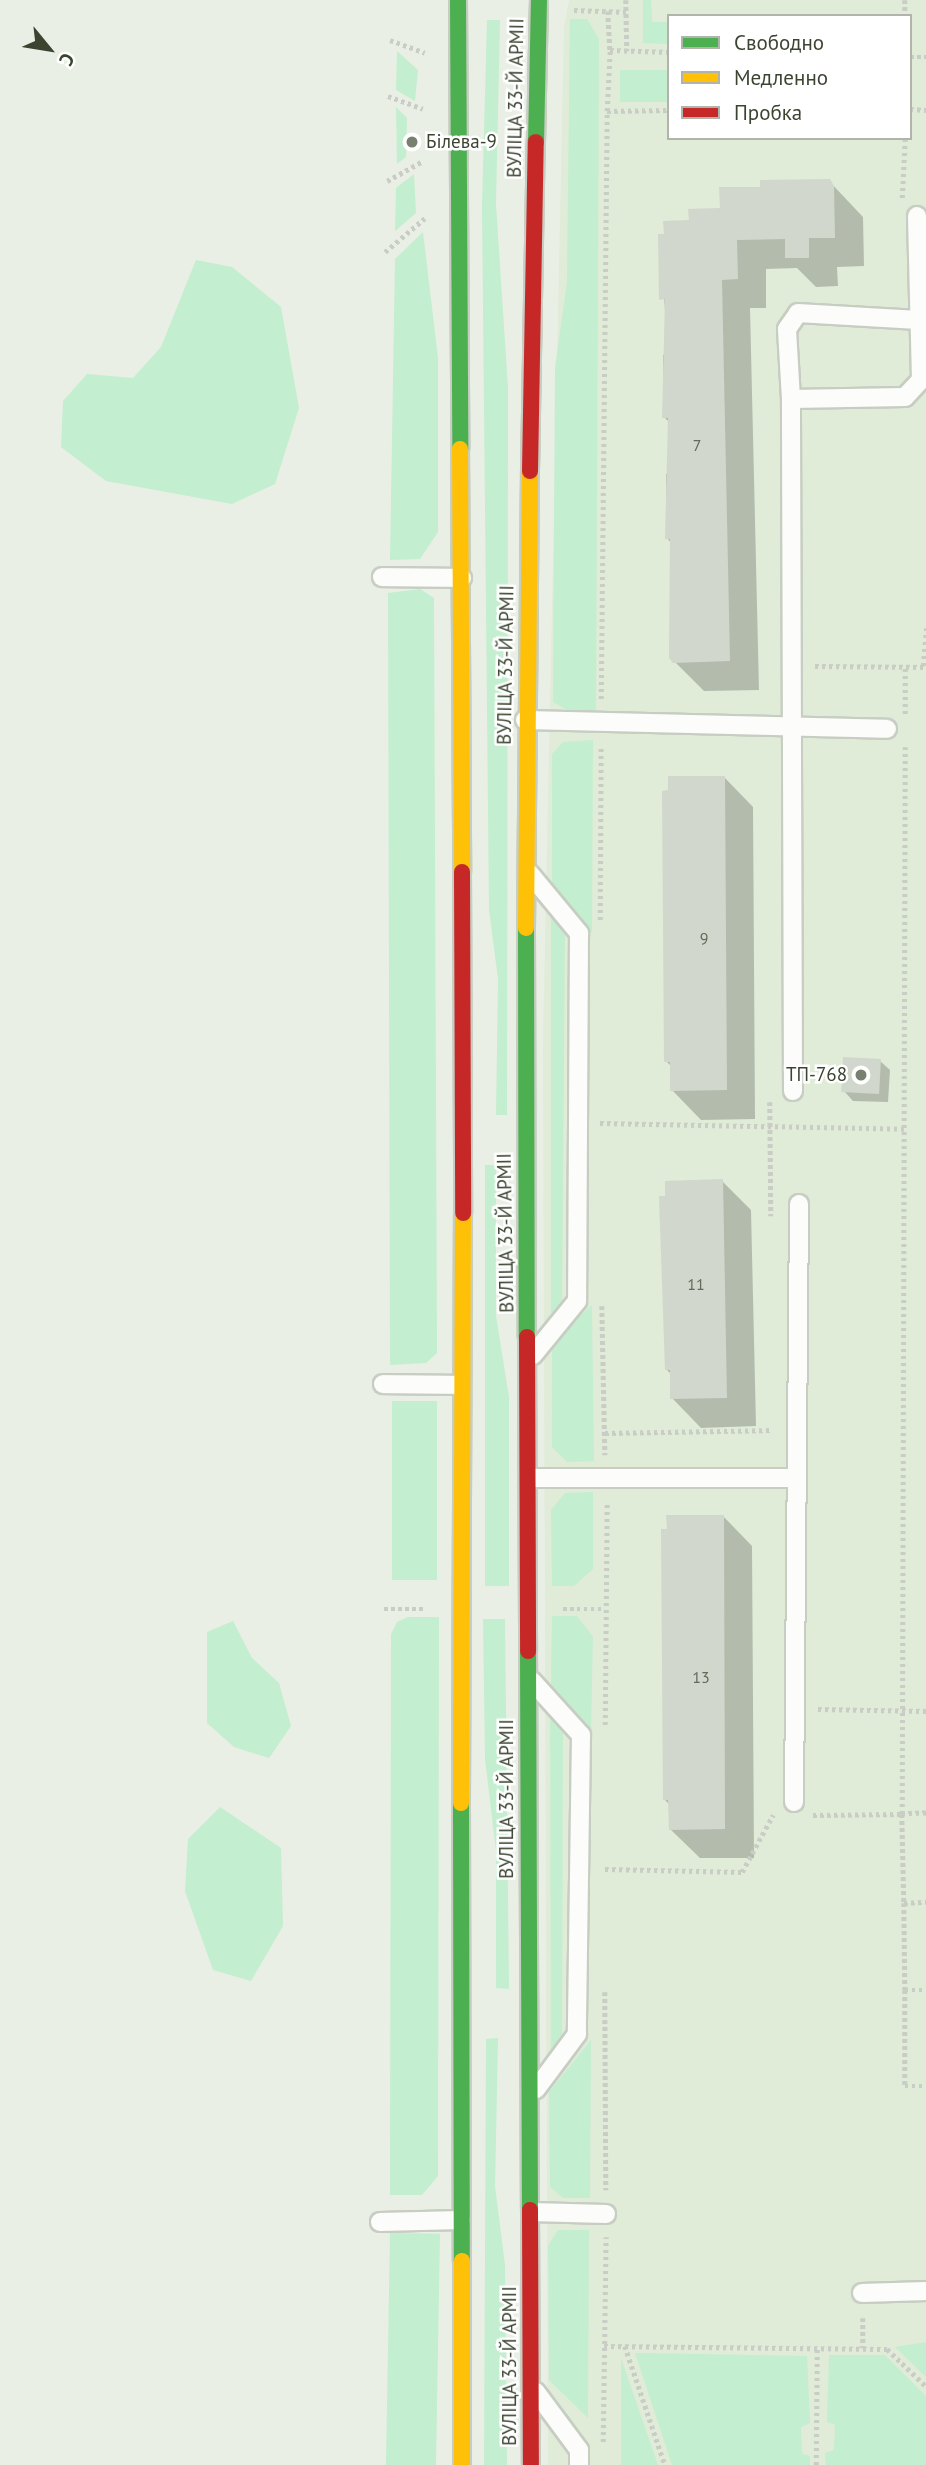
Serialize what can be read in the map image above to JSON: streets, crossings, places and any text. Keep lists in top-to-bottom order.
{
  "streets": {
    "street": ["ВУЛІЦА 33-Й АРМІІ"]
  },
  "places": ["Білева-9", "ТП-768"],
  "house_numbers": [
    "7",
    "9",
    "11",
    "13"
  ],
  "legend": ["Свободно", "Медленно", "Пробка"],
  "north": "bottom right"
}
